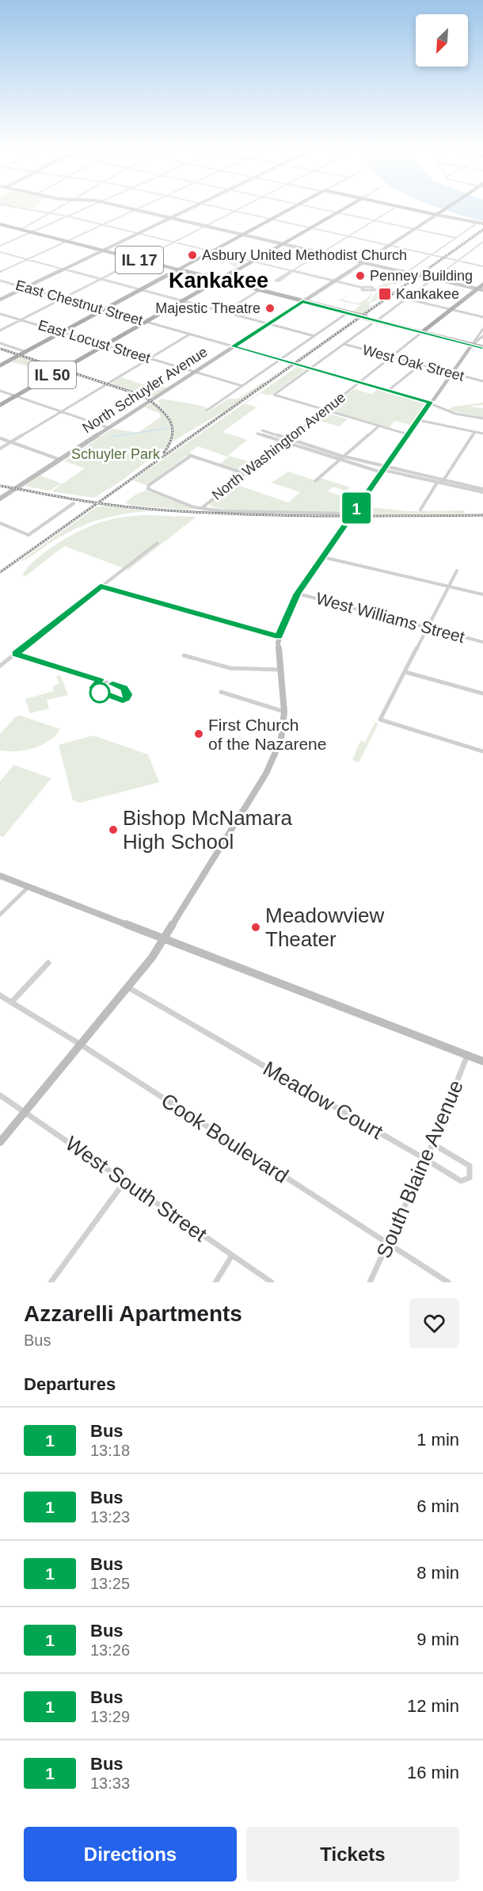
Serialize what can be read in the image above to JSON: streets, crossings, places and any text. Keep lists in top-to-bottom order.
{
  "streets": {
    "main road": ["IL 17", "IL 50", "North Schuyler Avenue"],
    "street": [
      "East Chestnut Street",
      "East Locust Street",
      "West Oak Street",
      "North Washington Avenue",
      "West Williams Street",
      "Meadow Court",
      "Cook Boulevard",
      "South Blaine Avenue",
      "West South Street"
    ]
  },
  "crossings": [
    ["IL 17", "IL 50"],
    ["IL 17", "North Schuyler Avenue"],
    ["IL 17", "North Washington Avenue"],
    ["East Chestnut Street", "IL 50"],
    ["East Chestnut Street", "North Schuyler Avenue"],
    ["East Chestnut Street", "North Washington Avenue"],
    ["East Locust Street", "IL 50"],
    ["East Locust Street", "North Schuyler Avenue"],
    ["West Oak Street", "North Washington Avenue"],
    ["Meadow Court", "South Blaine Avenue"],
    ["Cook Boulevard", "South Blaine Avenue"]
  ],
  "districts": ["Kankakee"],
  "parks": ["Schuyler Park"],
  "places": {
    "other": [
      "Asbury United Methodist Church",
      "Penney Building",
      "Majestic Theatre",
      "First Church of the Nazarene",
      "Bishop McNamara High School",
      "Meadowview Theater"
    ],
    "transit": ["Kankakee"]
  },
  "lines": ["bus line 1"],
  "north": "bottom left",
  "page": {
    "on_map": "1",
    "heading": [
      ["Azzarelli Apartments", "Bus"],
      "Departures"
    ],
    "list": [
      {
        "mark": "1",
        "name": "Bus",
        "note": "13:18",
        "value": "1 min"
      },
      {
        "mark": "1",
        "name": "Bus",
        "note": "13:23",
        "value": "6 min"
      },
      {
        "mark": "1",
        "name": "Bus",
        "note": "13:25",
        "value": "8 min"
      },
      {
        "mark": "1",
        "name": "Bus",
        "note": "13:26",
        "value": "9 min"
      },
      {
        "mark": "1",
        "name": "Bus",
        "note": "13:29",
        "value": "12 min"
      },
      {
        "mark": "1",
        "name": "Bus",
        "note": "13:33",
        "value": "16 min"
      }
    ],
    "buttons": ["Directions", "Tickets"]
  }
}
